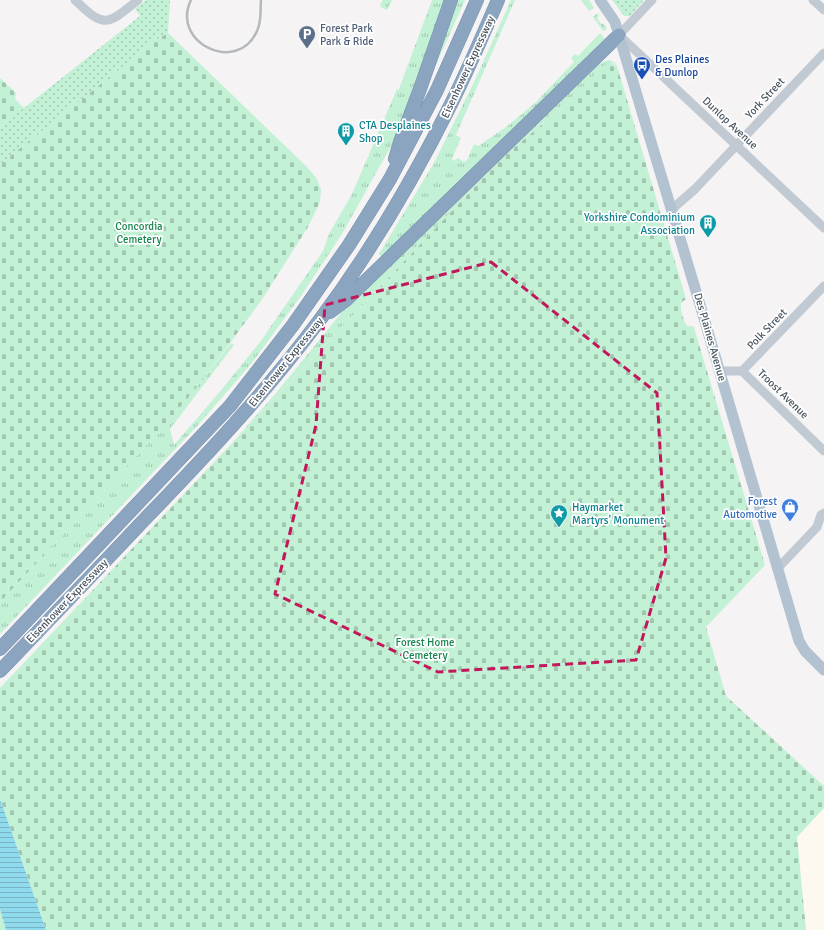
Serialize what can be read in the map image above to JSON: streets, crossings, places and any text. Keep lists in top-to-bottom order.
{
  "streets": {
    "highway": ["Eisenhower Expressway"],
    "main road": ["Des Plaines Avenue"],
    "street": [
      "York Street",
      "Dunlop Avenue",
      "Polk Street",
      "Troost Avenue"
    ]
  },
  "crossings": [
    ["York Street", "Dunlop Avenue"],
    ["York Street", "Des Plaines Avenue"],
    ["Dunlop Avenue", "Des Plaines Avenue"],
    ["Polk Street", "Troost Avenue"]
  ],
  "parks": ["Concordia Cemetery", "Forest Home Cemetery"],
  "places": {
    "parking": ["Forest Park Park & Ride"],
    "bus stop": ["Des Plaines & Dunlop"],
    "building": ["CTA Desplaines Shop", "Yorkshire Condominium Association"],
    "shop": ["Forest Automotive"],
    "place": ["Haymarket Martyrs' Monument"]
  }
}
